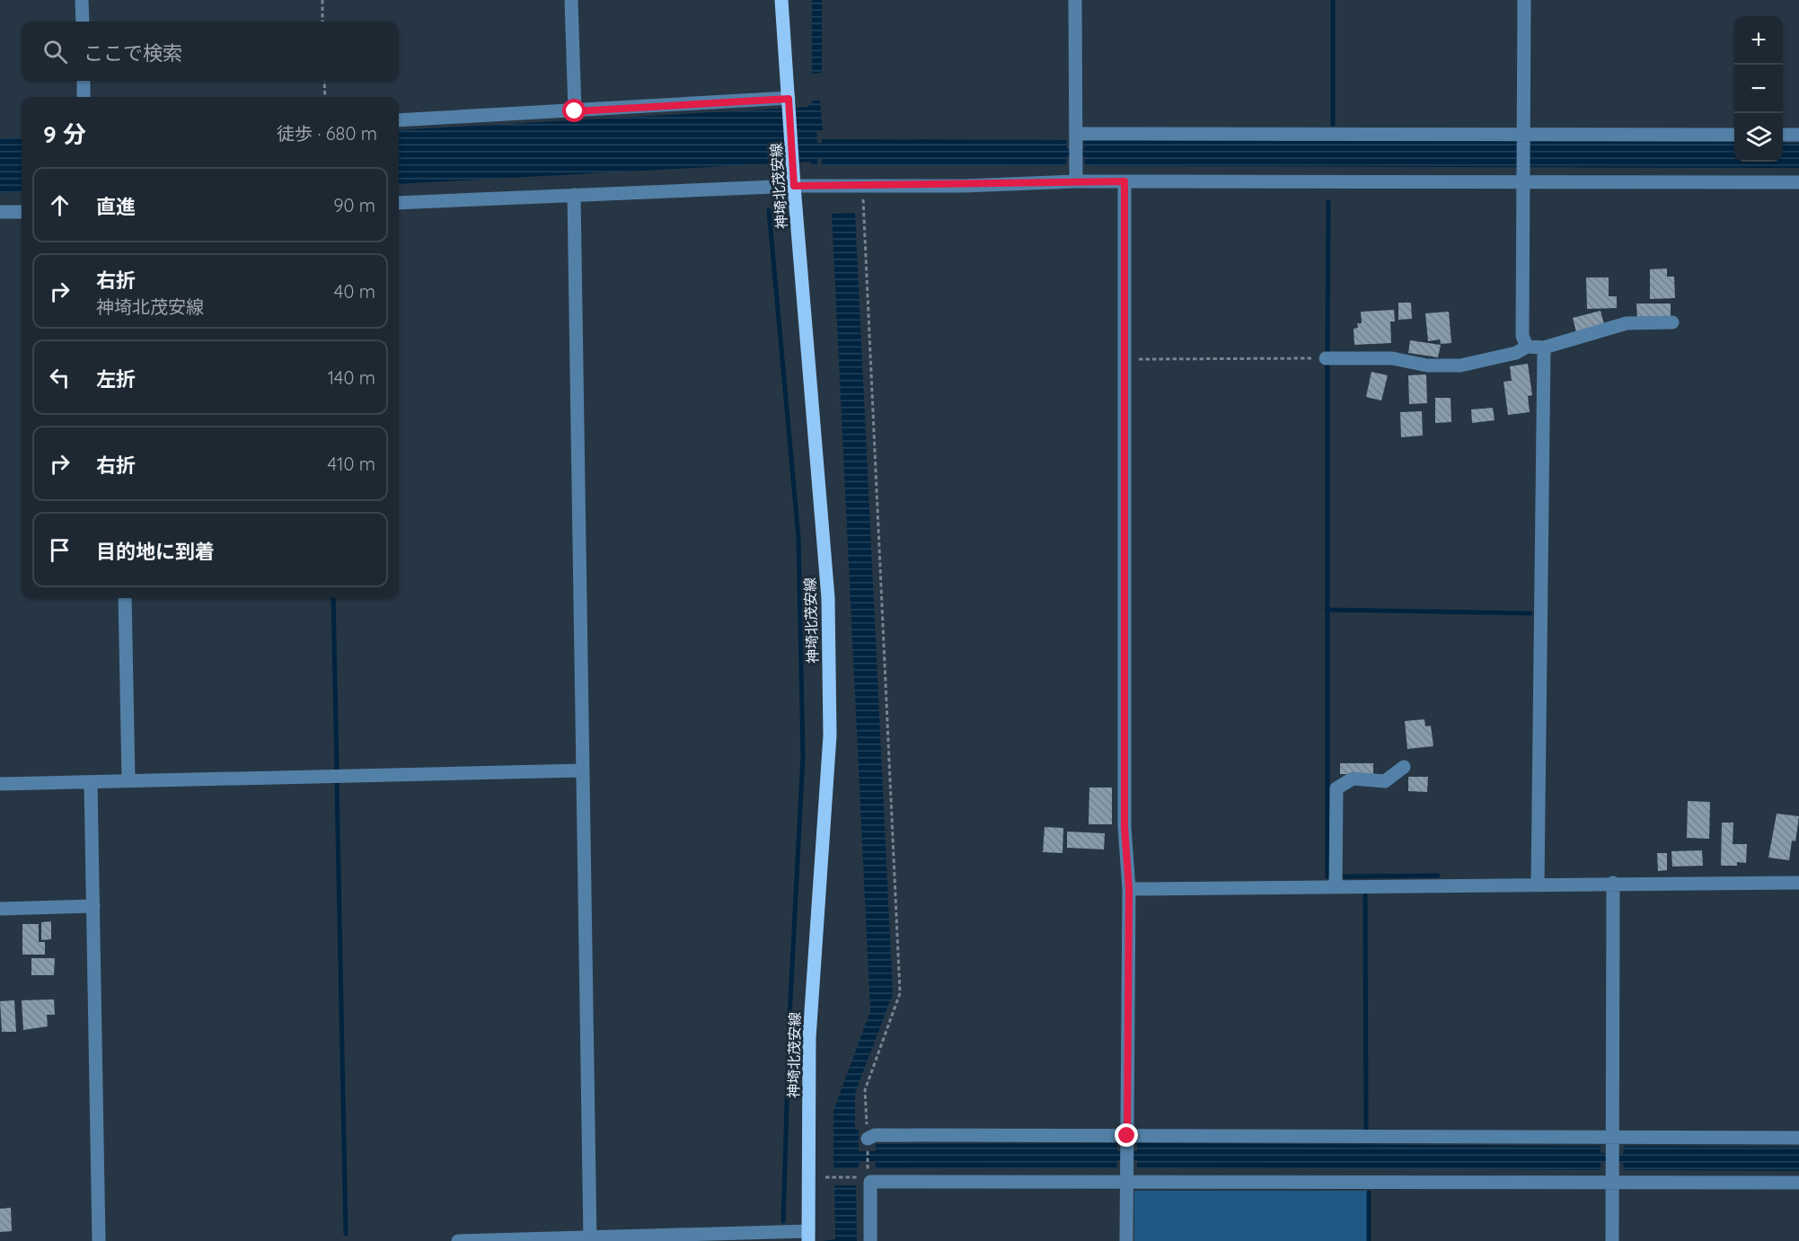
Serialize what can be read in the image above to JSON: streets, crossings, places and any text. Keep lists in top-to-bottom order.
{
  "streets": {
    "main road": ["神埼北茂安線"]
  },
  "page": {
    "map_buttons": ["+", "−"],
    "search": "ここで検索",
    "heading": ["9 分", "徒歩 · 680 m"],
    "list": [
      ["直進", "90 m"],
      ["右折", "神埼北茂安線", "40 m"],
      ["左折", "140 m"],
      ["右折", "410 m"],
      "目的地に到着"
    ]
  }
}
